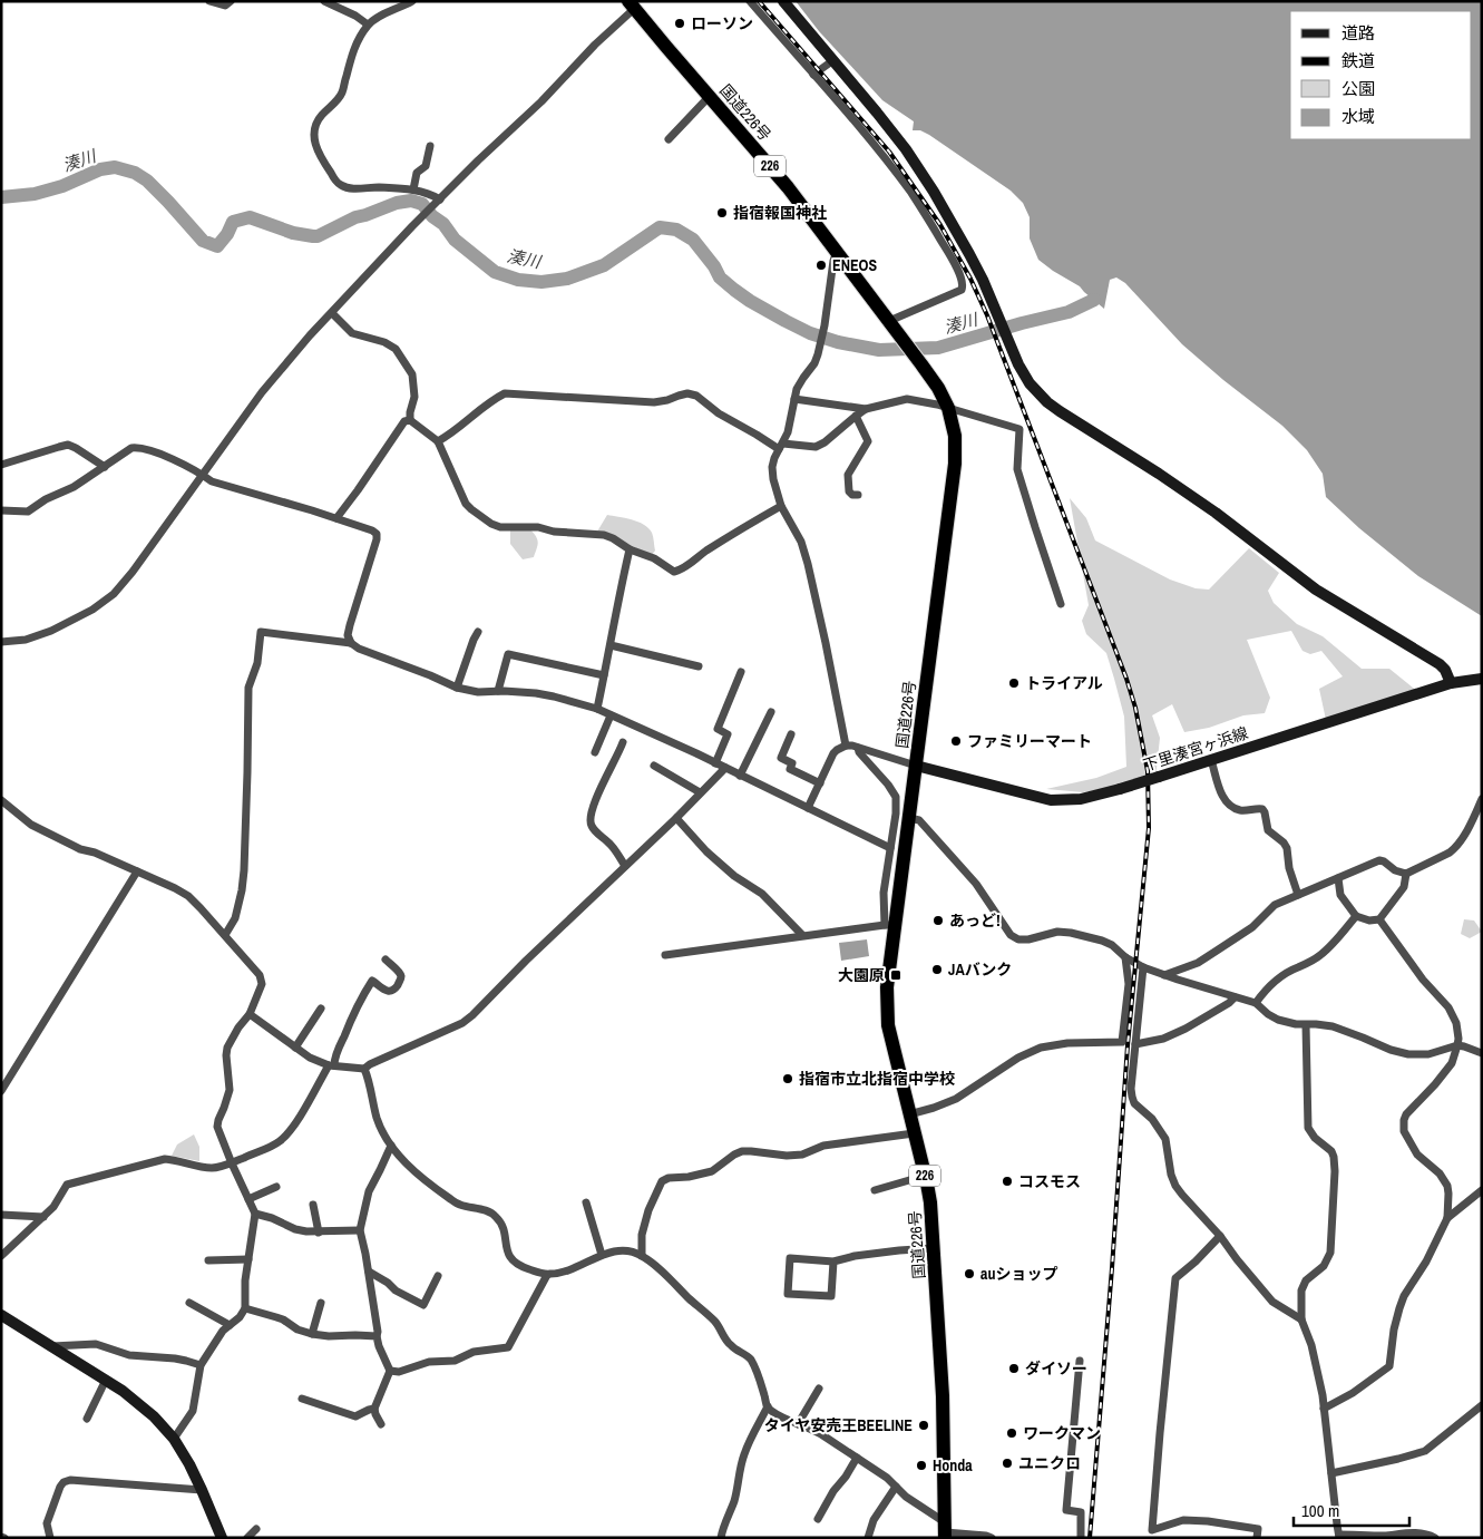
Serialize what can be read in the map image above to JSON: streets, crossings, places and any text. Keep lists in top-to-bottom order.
{
  "streets": {
    "highway": ["国道226号", "226"],
    "street": ["下里湊宮ヶ浜線"]
  },
  "crossings": [
    ["国道226号", "下里湊宮ヶ浜線"]
  ],
  "water": ["湊川"],
  "places": {
    "other": [
      "ローソン",
      "指宿報国神社",
      "ENEOS",
      "トライアル",
      "ファミリーマート",
      "あっど!",
      "JAバンク",
      "指宿市立北指宿中学校",
      "コスモス",
      "auショップ",
      "ダイソー",
      "タイヤ安売王BEELINE",
      "ワークマン",
      "ユニクロ",
      "Honda"
    ],
    "transit": ["大園原"]
  },
  "legend": [
    "道路",
    "鉄道",
    "公園",
    "水域"
  ],
  "scale_bar": "100 m"
}
